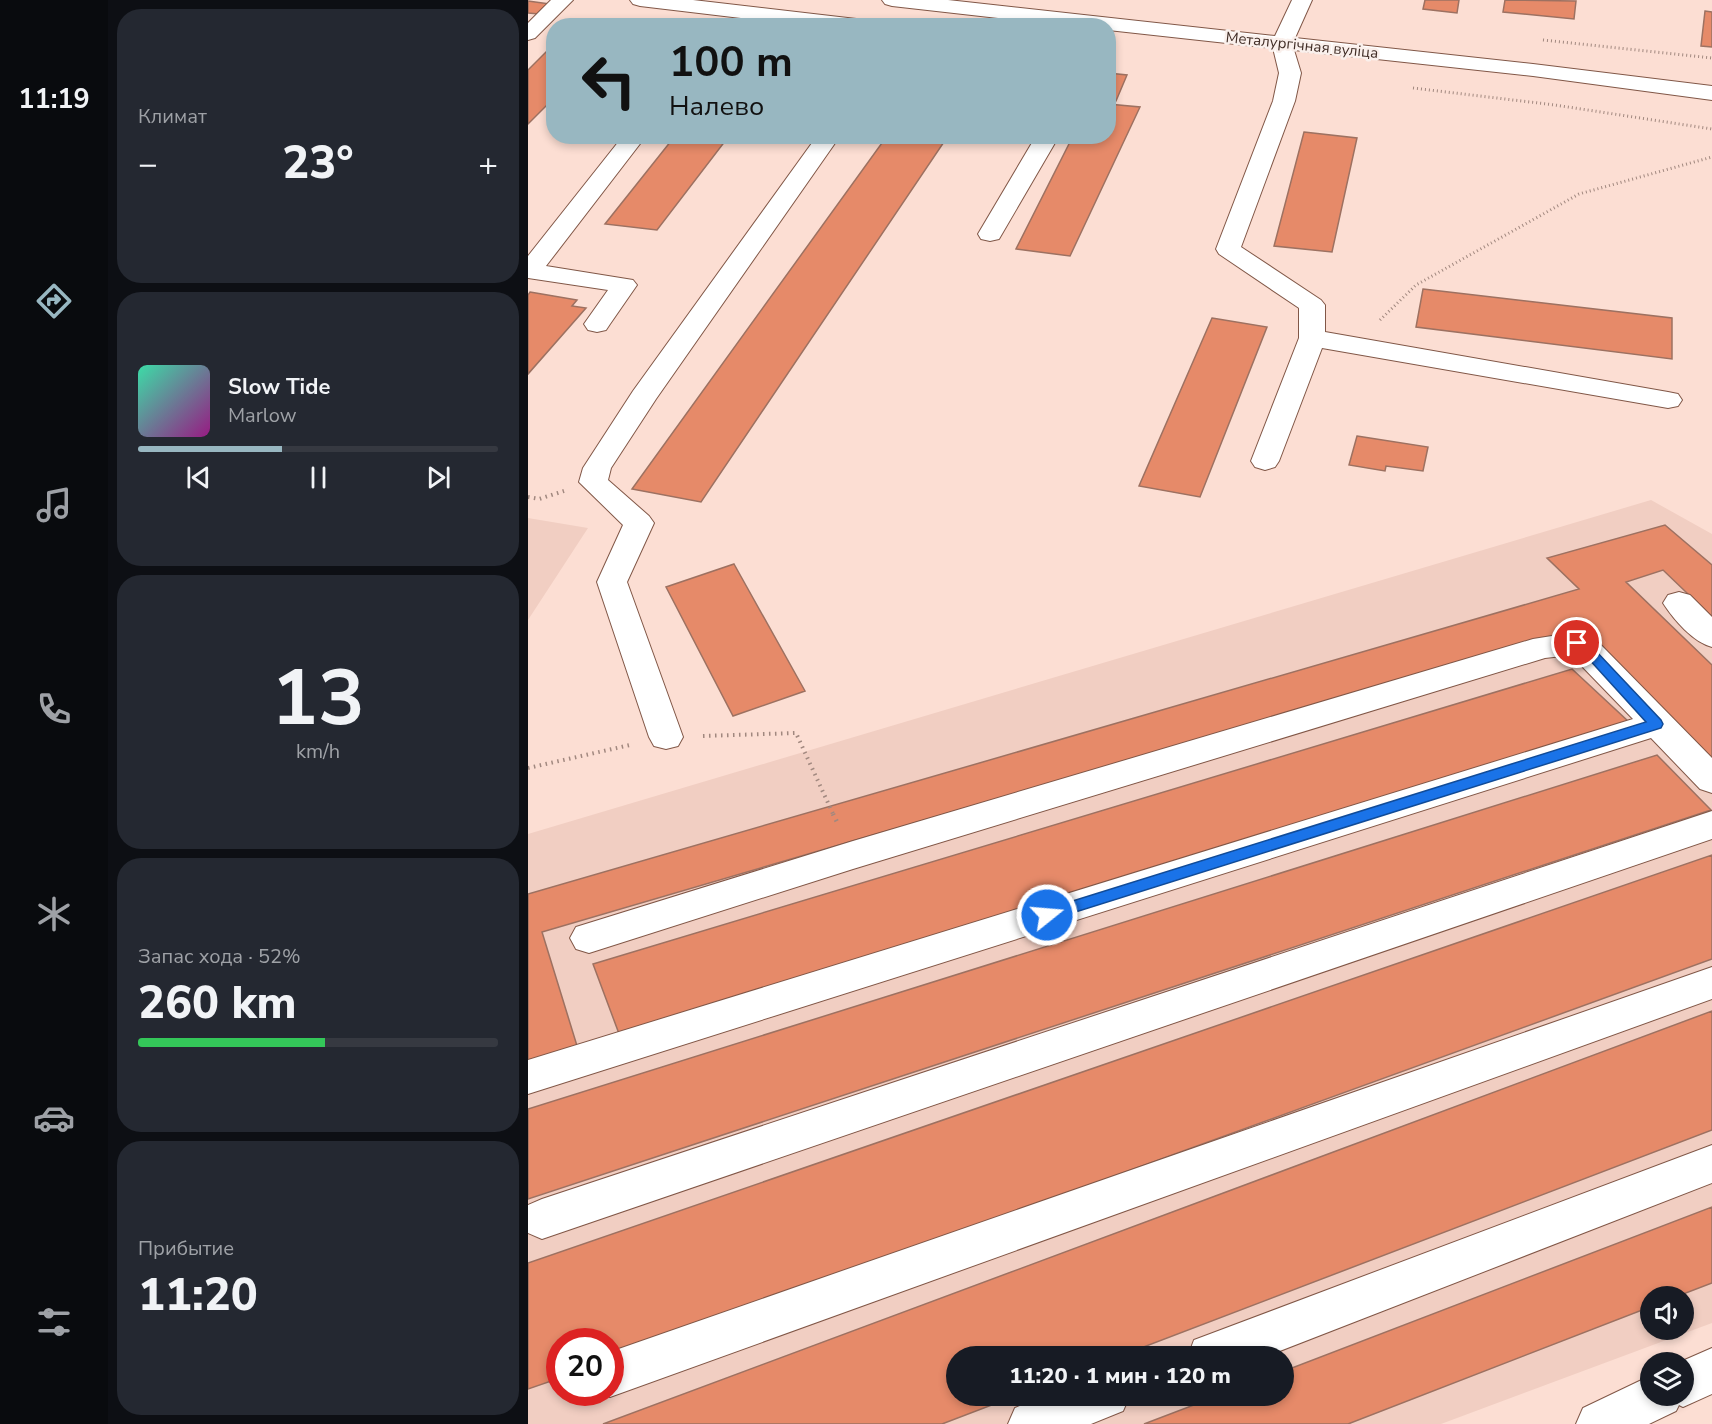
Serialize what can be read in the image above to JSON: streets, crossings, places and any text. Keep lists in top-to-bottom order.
{
  "streets": {
    "street": ["Металургічная вуліца"]
  },
  "page": {
    "tabs": "11:19",
    "tile": [
      "Климат",
      ["13", "km/h"],
      ["Запас хода · 52%", "260 km"],
      ["Прибытие", "11:20"]
    ],
    "turn": ["100 m", "Налево"],
    "heat": ["−", "23°", "+"],
    "song": ["Slow Tide", "Marlow"],
    "limit": "20",
    "trip": "11:20 · 1 мин · 120 m"
  }
}
